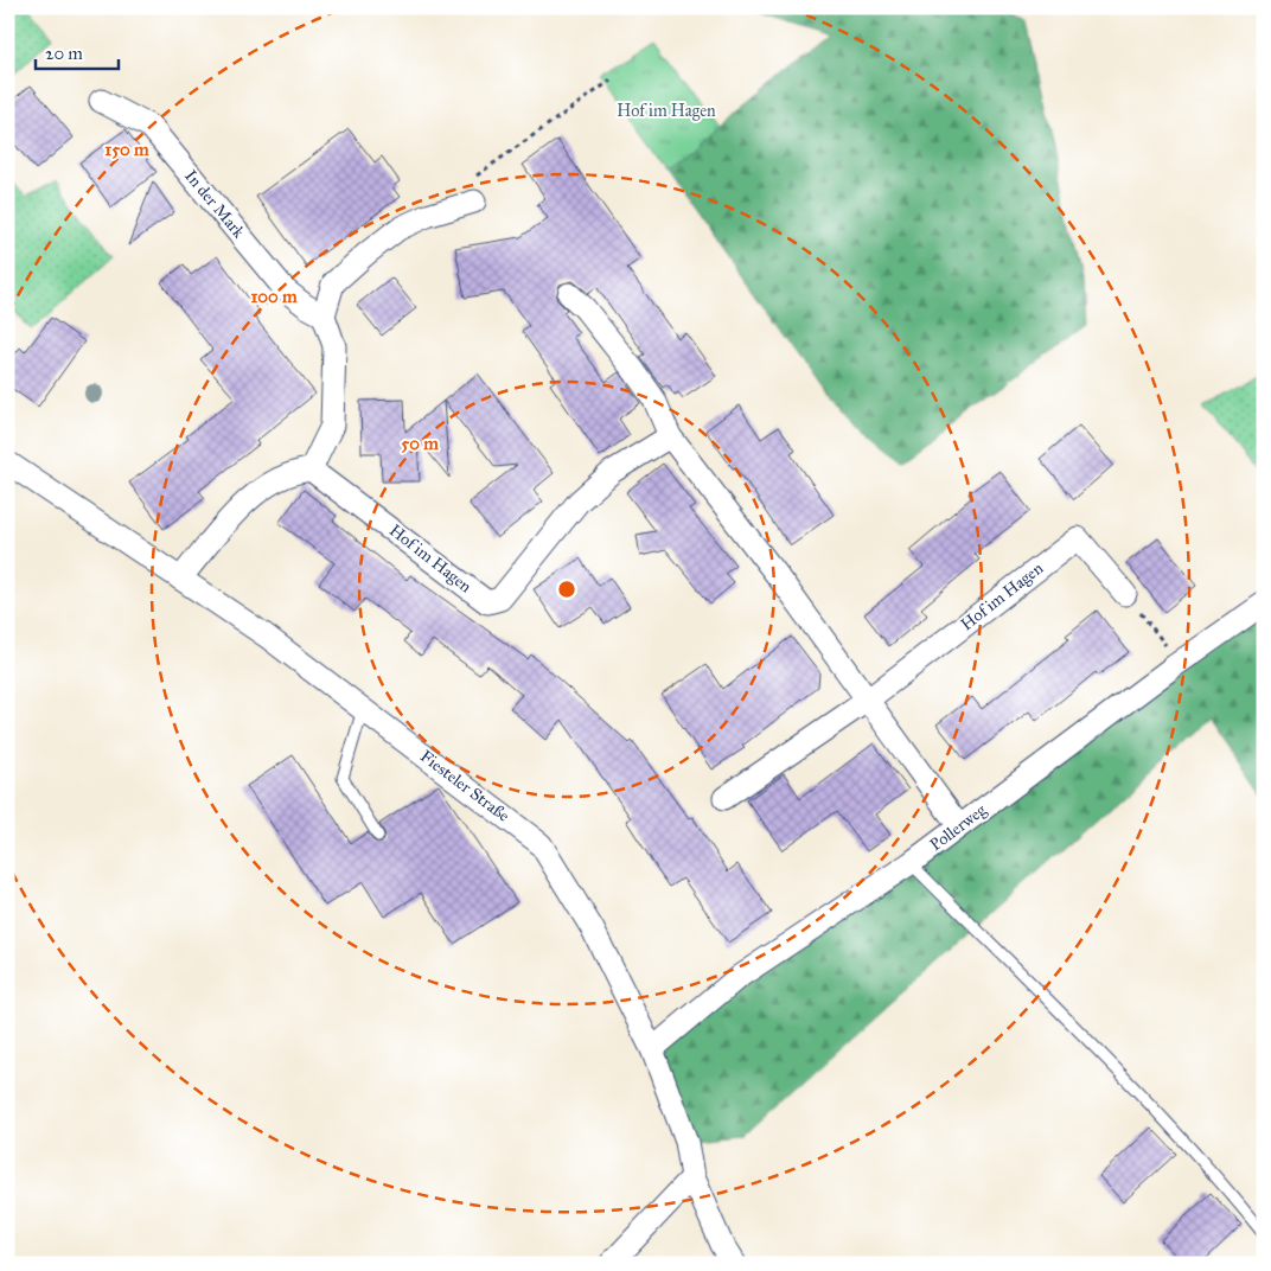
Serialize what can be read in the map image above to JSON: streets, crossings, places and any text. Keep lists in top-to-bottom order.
{
  "streets": {
    "street": [
      "In der Mark",
      "Hof im Hagen",
      "Fiesteler Straße",
      "Pollerweg"
    ]
  },
  "crossings": [
    ["Fiesteler Straße", "Pollerweg"]
  ],
  "parks": ["Hof im Hagen"],
  "scale_bar": "20 m",
  "rings": ["150 m", "100 m", "50 m"]
}
